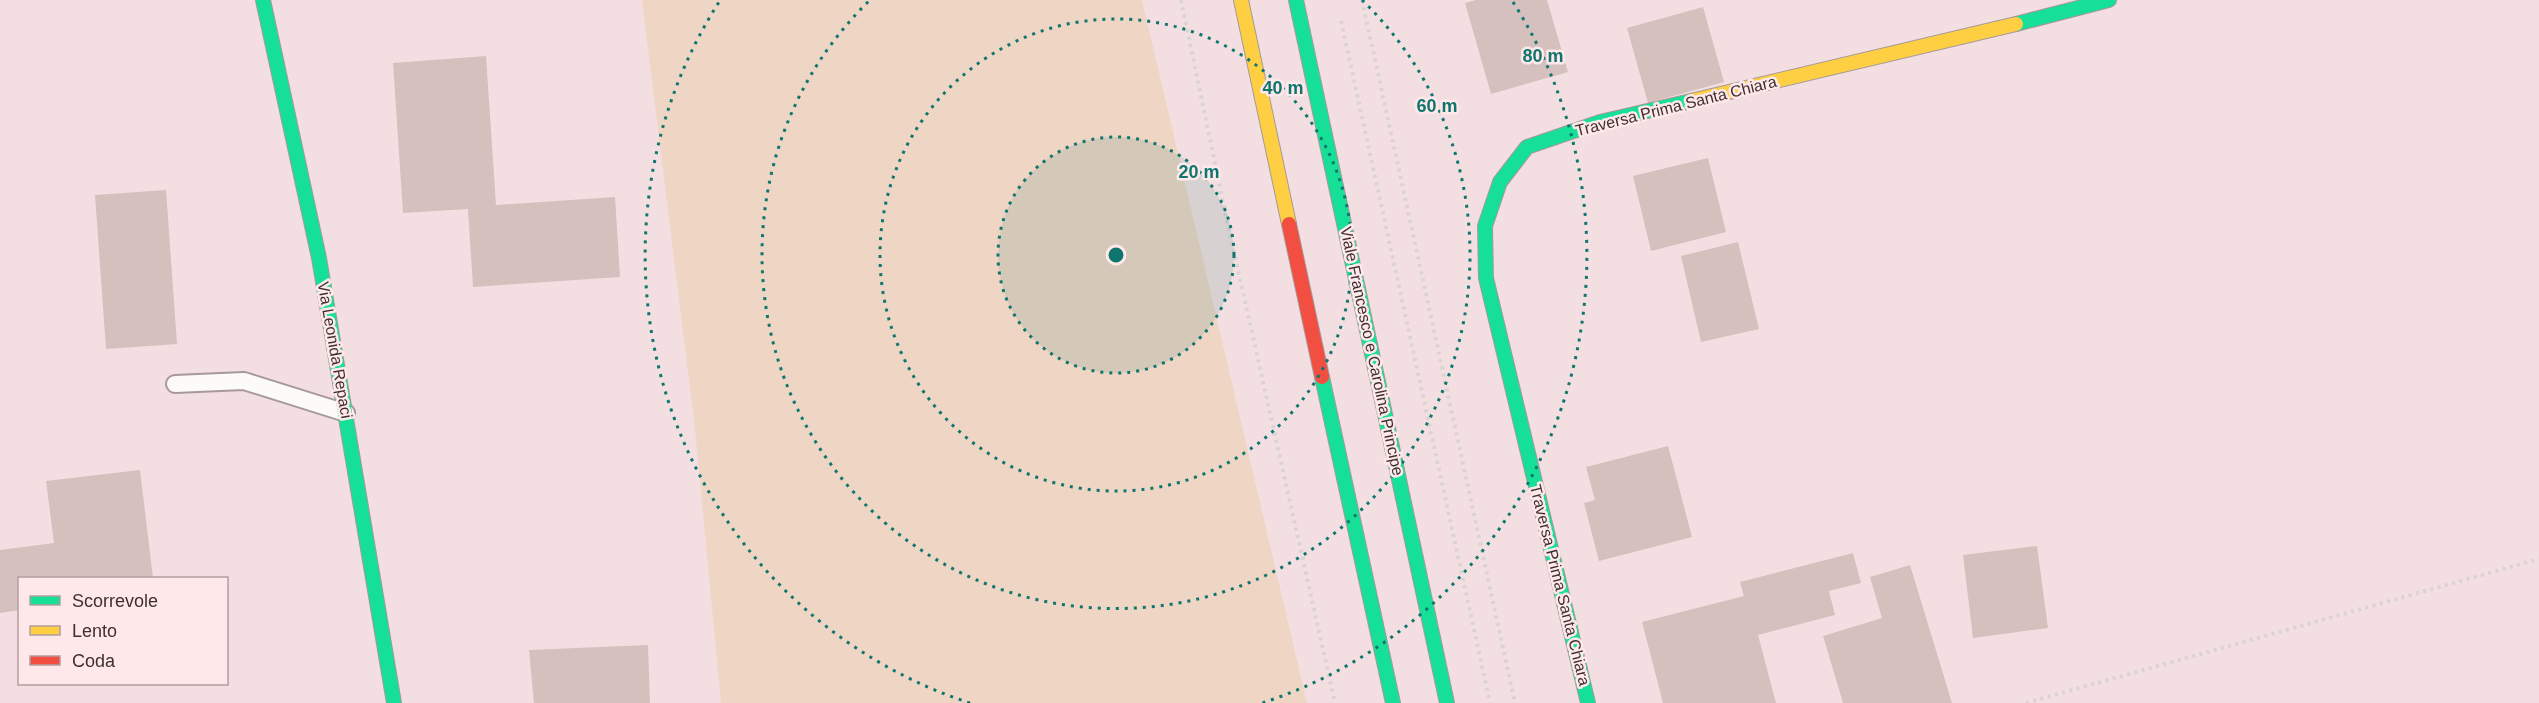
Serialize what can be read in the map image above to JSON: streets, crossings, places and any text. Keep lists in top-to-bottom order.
{
  "streets": {
    "street": ["Traversa Prima Santa Chiara", "Via Leonida Repaci", "Viale Francesco e Carolina Principe"]
  },
  "legend": ["Scorrevole", "Lento", "Coda"],
  "rings": [
    "80 m",
    "40 m",
    "60 m",
    "20 m"
  ]
}
